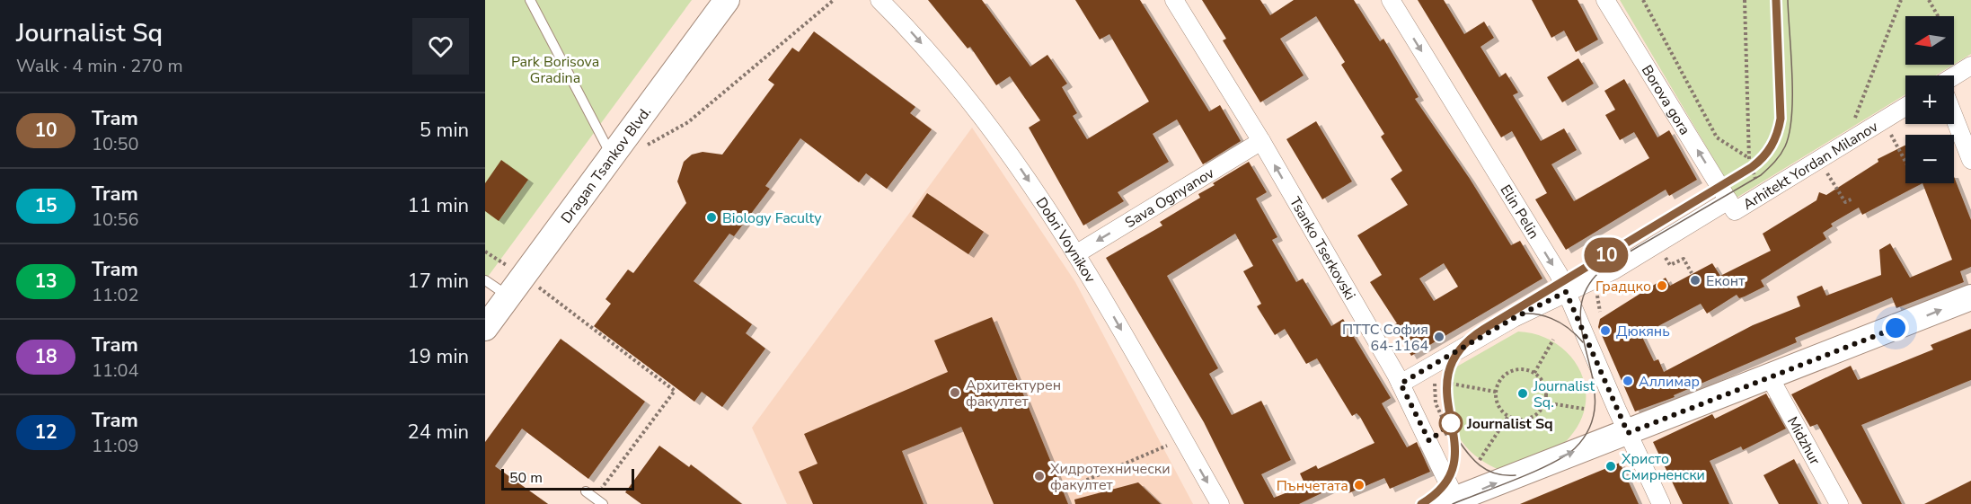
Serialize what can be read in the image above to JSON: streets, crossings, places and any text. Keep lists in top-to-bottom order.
{
  "streets": {
    "street": [
      "Borova gora",
      "Dragan Tsankov Blvd.",
      "Arhitekt Yordan Milanov",
      "Sava Ognyanov",
      "Elin Pelin",
      "Dobri Voynikov",
      "Tsanko Tserkovski",
      "Midzhur"
    ]
  },
  "crossings": [
    ["Borova gora", "Arhitekt Yordan Milanov"],
    ["Arhitekt Yordan Milanov", "Elin Pelin"],
    ["Sava Ognyanov", "Dobri Voynikov"],
    ["Sava Ognyanov", "Tsanko Tserkovski"]
  ],
  "one_way": [
    "Borova gora",
    "Sava Ognyanov",
    "Elin Pelin",
    "Dobri Voynikov",
    "Tsanko Tserkovski"
  ],
  "parks": ["Park Borisova Gradina"],
  "places": [
    "Biology Faculty",
    "Еконт",
    "Градцко",
    "Дюкянь",
    "ПТТС София 64-1164",
    "Аллимар",
    "Архитектурен факултет",
    "Journalist Sq.",
    "Journalist Sq",
    "Христо Смирненски",
    "Хидротехнически факултет",
    "Пънчетата"
  ],
  "lines": ["tram line 10"],
  "scale_bar": "50 m",
  "north": "left",
  "page": {
    "heading": ["Journalist Sq", "Walk · 4 min · 270 m"],
    "on_map": "10",
    "map_buttons": ["+", "−"],
    "list": [
      {
        "mark": "10",
        "name": "Tram",
        "note": "10:50",
        "value": "5 min"
      },
      {
        "mark": "15",
        "name": "Tram",
        "note": "10:56",
        "value": "11 min"
      },
      {
        "mark": "13",
        "name": "Tram",
        "note": "11:02",
        "value": "17 min"
      },
      {
        "mark": "18",
        "name": "Tram",
        "note": "11:04",
        "value": "19 min"
      },
      {
        "mark": "12",
        "name": "Tram",
        "note": "11:09",
        "value": "24 min"
      }
    ],
    "scale": "50 m"
  }
}
